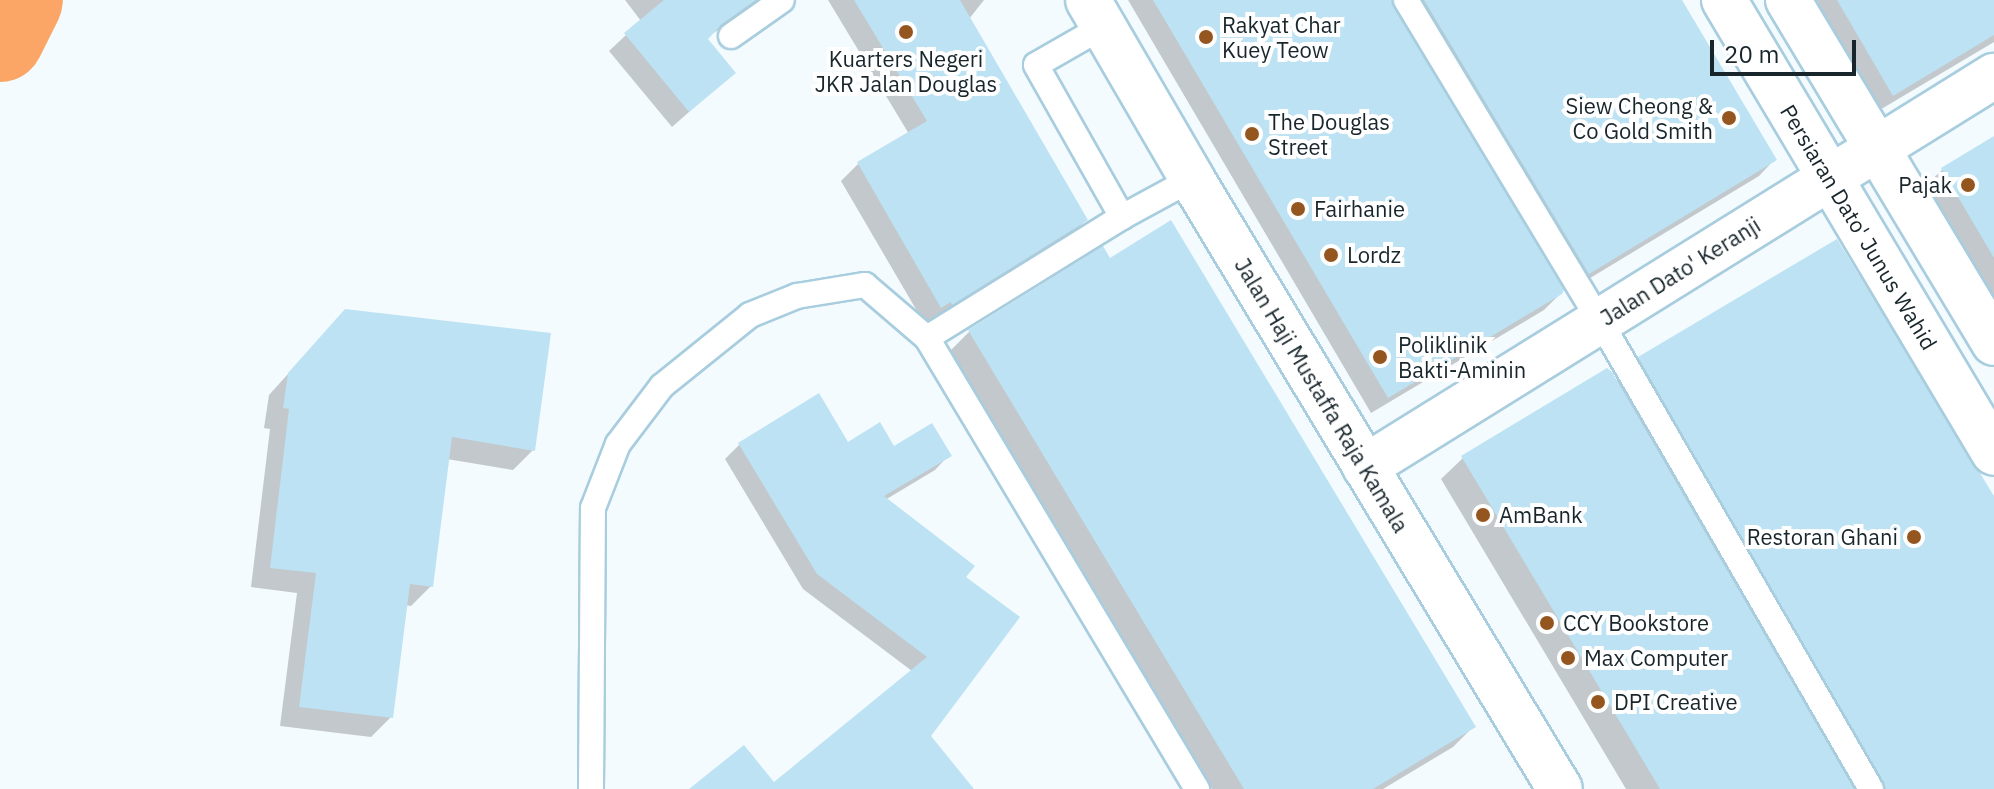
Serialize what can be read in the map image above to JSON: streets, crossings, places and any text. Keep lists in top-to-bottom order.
{
  "streets": {
    "street": ["Persiaran Dato' Junus Wahid", "Jalan Dato' Keranji", "Jalan Haji Mustaffa Raja Kamala"]
  },
  "crossings": [
    ["Persiaran Dato' Junus Wahid", "Jalan Dato' Keranji"],
    ["Jalan Dato' Keranji", "Jalan Haji Mustaffa Raja Kamala"]
  ],
  "places": [
    "Kuarters Negeri JKR Jalan Douglas",
    "Rakyat Char Kuey Teow",
    "Siew Cheong & Co Gold Smith",
    "The Douglas Street",
    "Pajak",
    "Fairhanie",
    "Lordz",
    "Poliklinik Bakti-Aminin",
    "AmBank",
    "Restoran Ghani",
    "CCY Bookstore",
    "Max Computer",
    "DPI Creative"
  ],
  "scale_bar": "20 m"
}
